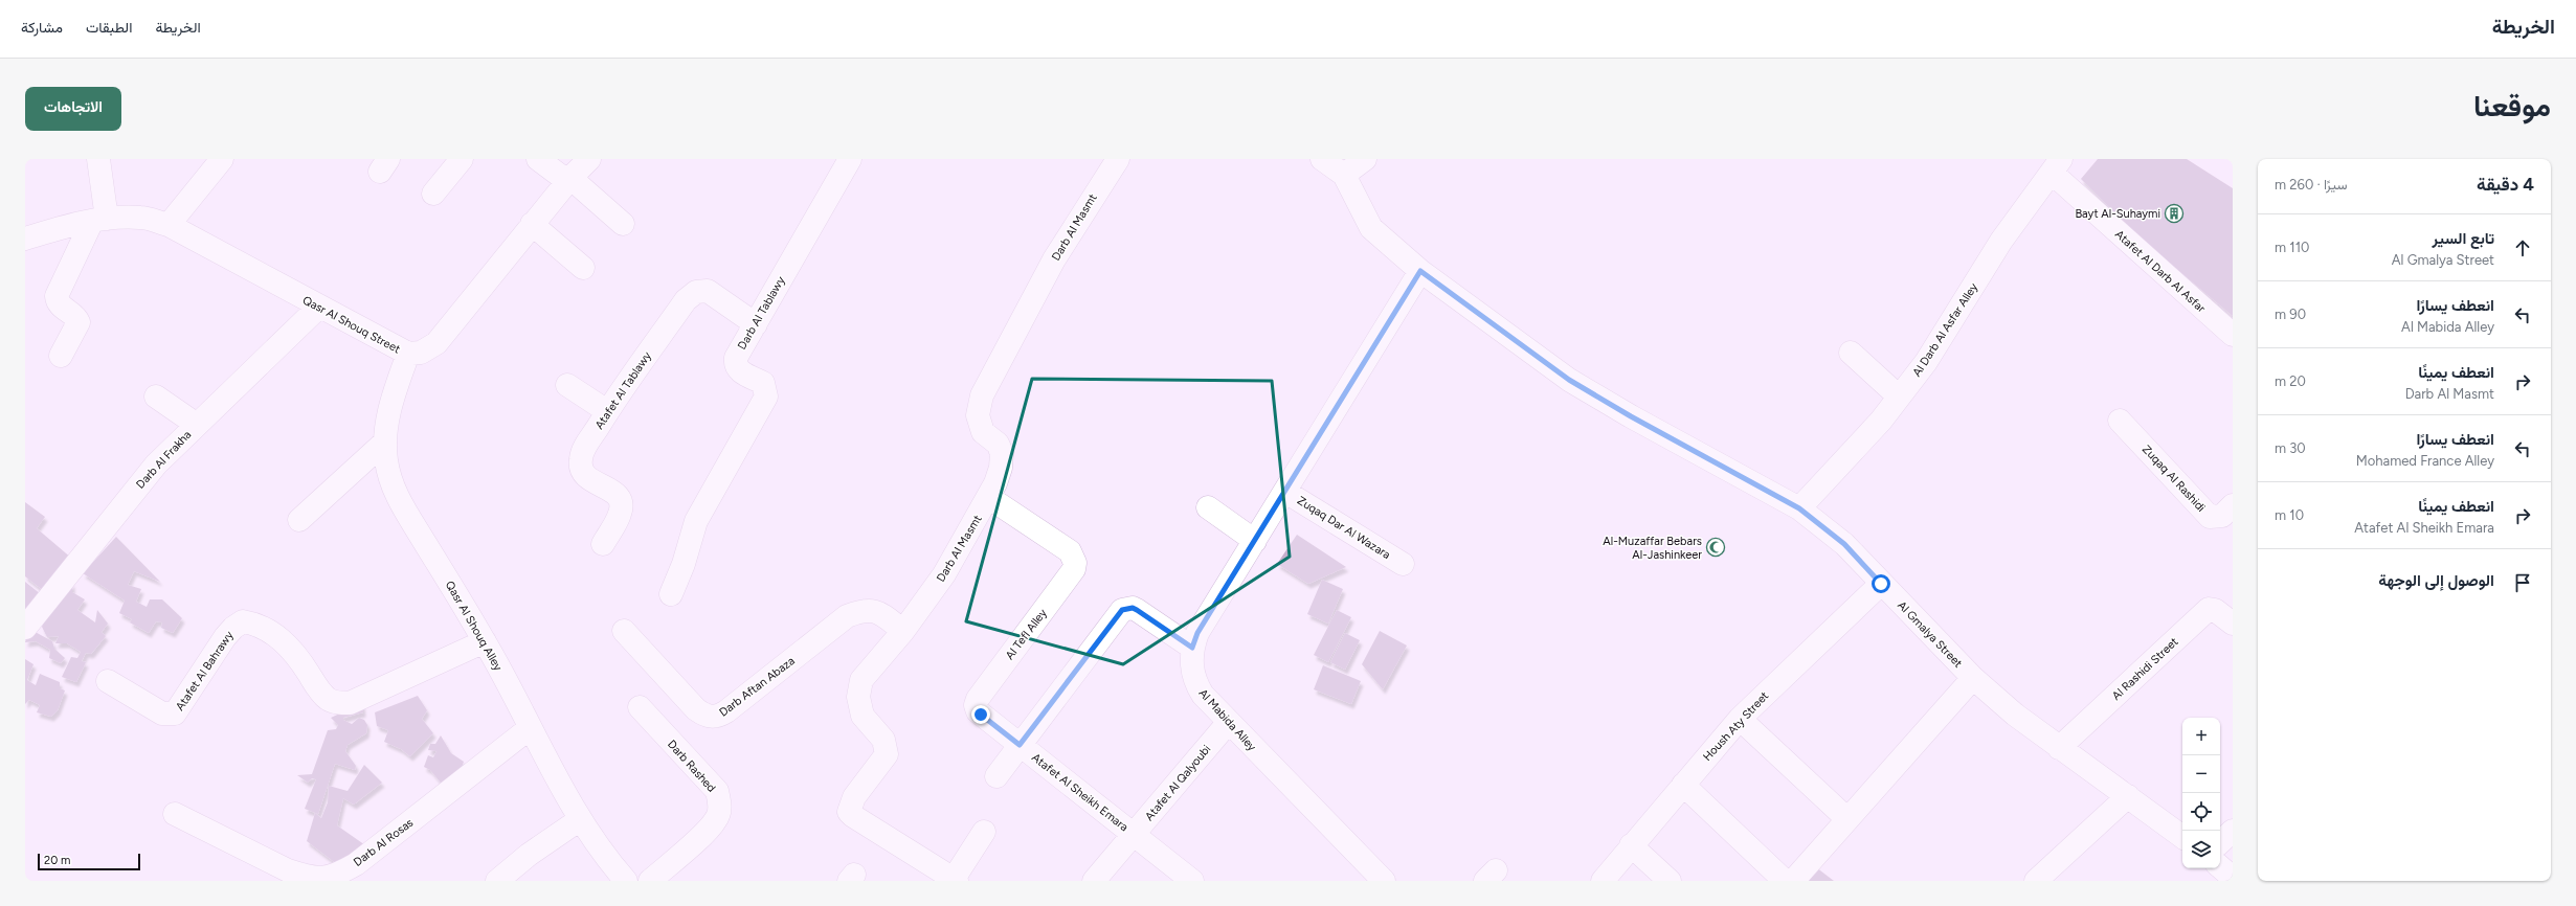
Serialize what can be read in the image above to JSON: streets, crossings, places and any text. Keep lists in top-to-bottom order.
{
  "streets": {
    "street": [
      "Darb Al Masmt",
      "Atafet Al Darb Al Asfar",
      "Darb Al Tablawy",
      "Qasr Al Shouq Street",
      "Al Darb Al Asfar Alley",
      "Atafet Al Tablawy",
      "Darb Al Frakha",
      "Zuqaq Al Rashidi",
      "Zuqaq Dar Al Wazara",
      "Qasr Al Shouq Alley",
      "Al Tefl Alley",
      "Al Gmalya Street",
      "Al Rashidi Street",
      "Atafet Al Bahrawy",
      "Darb Aftan Abaza",
      "Al Mabida Alley",
      "Housh Aty Street",
      "Darb Rashed",
      "Atafet Al Qalyoubi",
      "Atafet Al Sheikh Emara",
      "Darb Al Rosas"
    ]
  },
  "crossings": [
    ["Darb Al Masmt", "Al Tefl Alley"],
    ["Darb Al Masmt", "Darb Aftan Abaza"],
    ["Atafet Al Darb Al Asfar", "Al Darb Al Asfar Alley"],
    ["Darb Al Tablawy", "Atafet Al Tablawy"],
    ["Qasr Al Shouq Street", "Darb Al Frakha"],
    ["Qasr Al Shouq Street", "Qasr Al Shouq Alley"],
    ["Al Darb Al Asfar Alley", "Al Gmalya Street"],
    ["Zuqaq Dar Al Wazara", "Al Mabida Alley"],
    ["Qasr Al Shouq Alley", "Atafet Al Bahrawy"],
    ["Qasr Al Shouq Alley", "Darb Al Rosas"],
    ["Al Tefl Alley", "Atafet Al Sheikh Emara"],
    ["Al Gmalya Street", "Al Rashidi Street"],
    ["Al Gmalya Street", "Al Mabida Alley"],
    ["Al Gmalya Street", "Housh Aty Street"],
    ["Al Mabida Alley", "Atafet Al Qalyoubi"],
    ["Atafet Al Qalyoubi", "Atafet Al Sheikh Emara"]
  ],
  "places": {
    "building": ["Bayt Al-Suhaymi"],
    "mosque": ["Al-Muzaffar Bebars Al-Jashinkeer"]
  },
  "scale_bar": "20 m",
  "page": {
    "header": "الخريطة",
    "nav": ["الخريطة", "الطبقات", "مشاركة"],
    "title": "موقعنا",
    "buttons": "الاتجاهات",
    "heading": ["4 دقيقة", "سيرًا · 260 m"],
    "list": [
      ["تابع السير", "Al Gmalya Street", "110 m"],
      ["انعطف يسارًا", "Al Mabida Alley", "90 m"],
      ["انعطف يمينًا", "Darb Al Masmt", "20 m"],
      ["انعطف يسارًا", "Mohamed France Alley", "30 m"],
      ["انعطف يمينًا", "Atafet Al Sheikh Emara", "10 m"],
      "الوصول إلى الوجهة"
    ],
    "map_buttons": ["+", "−"],
    "scale": "20 m"
  }
}
